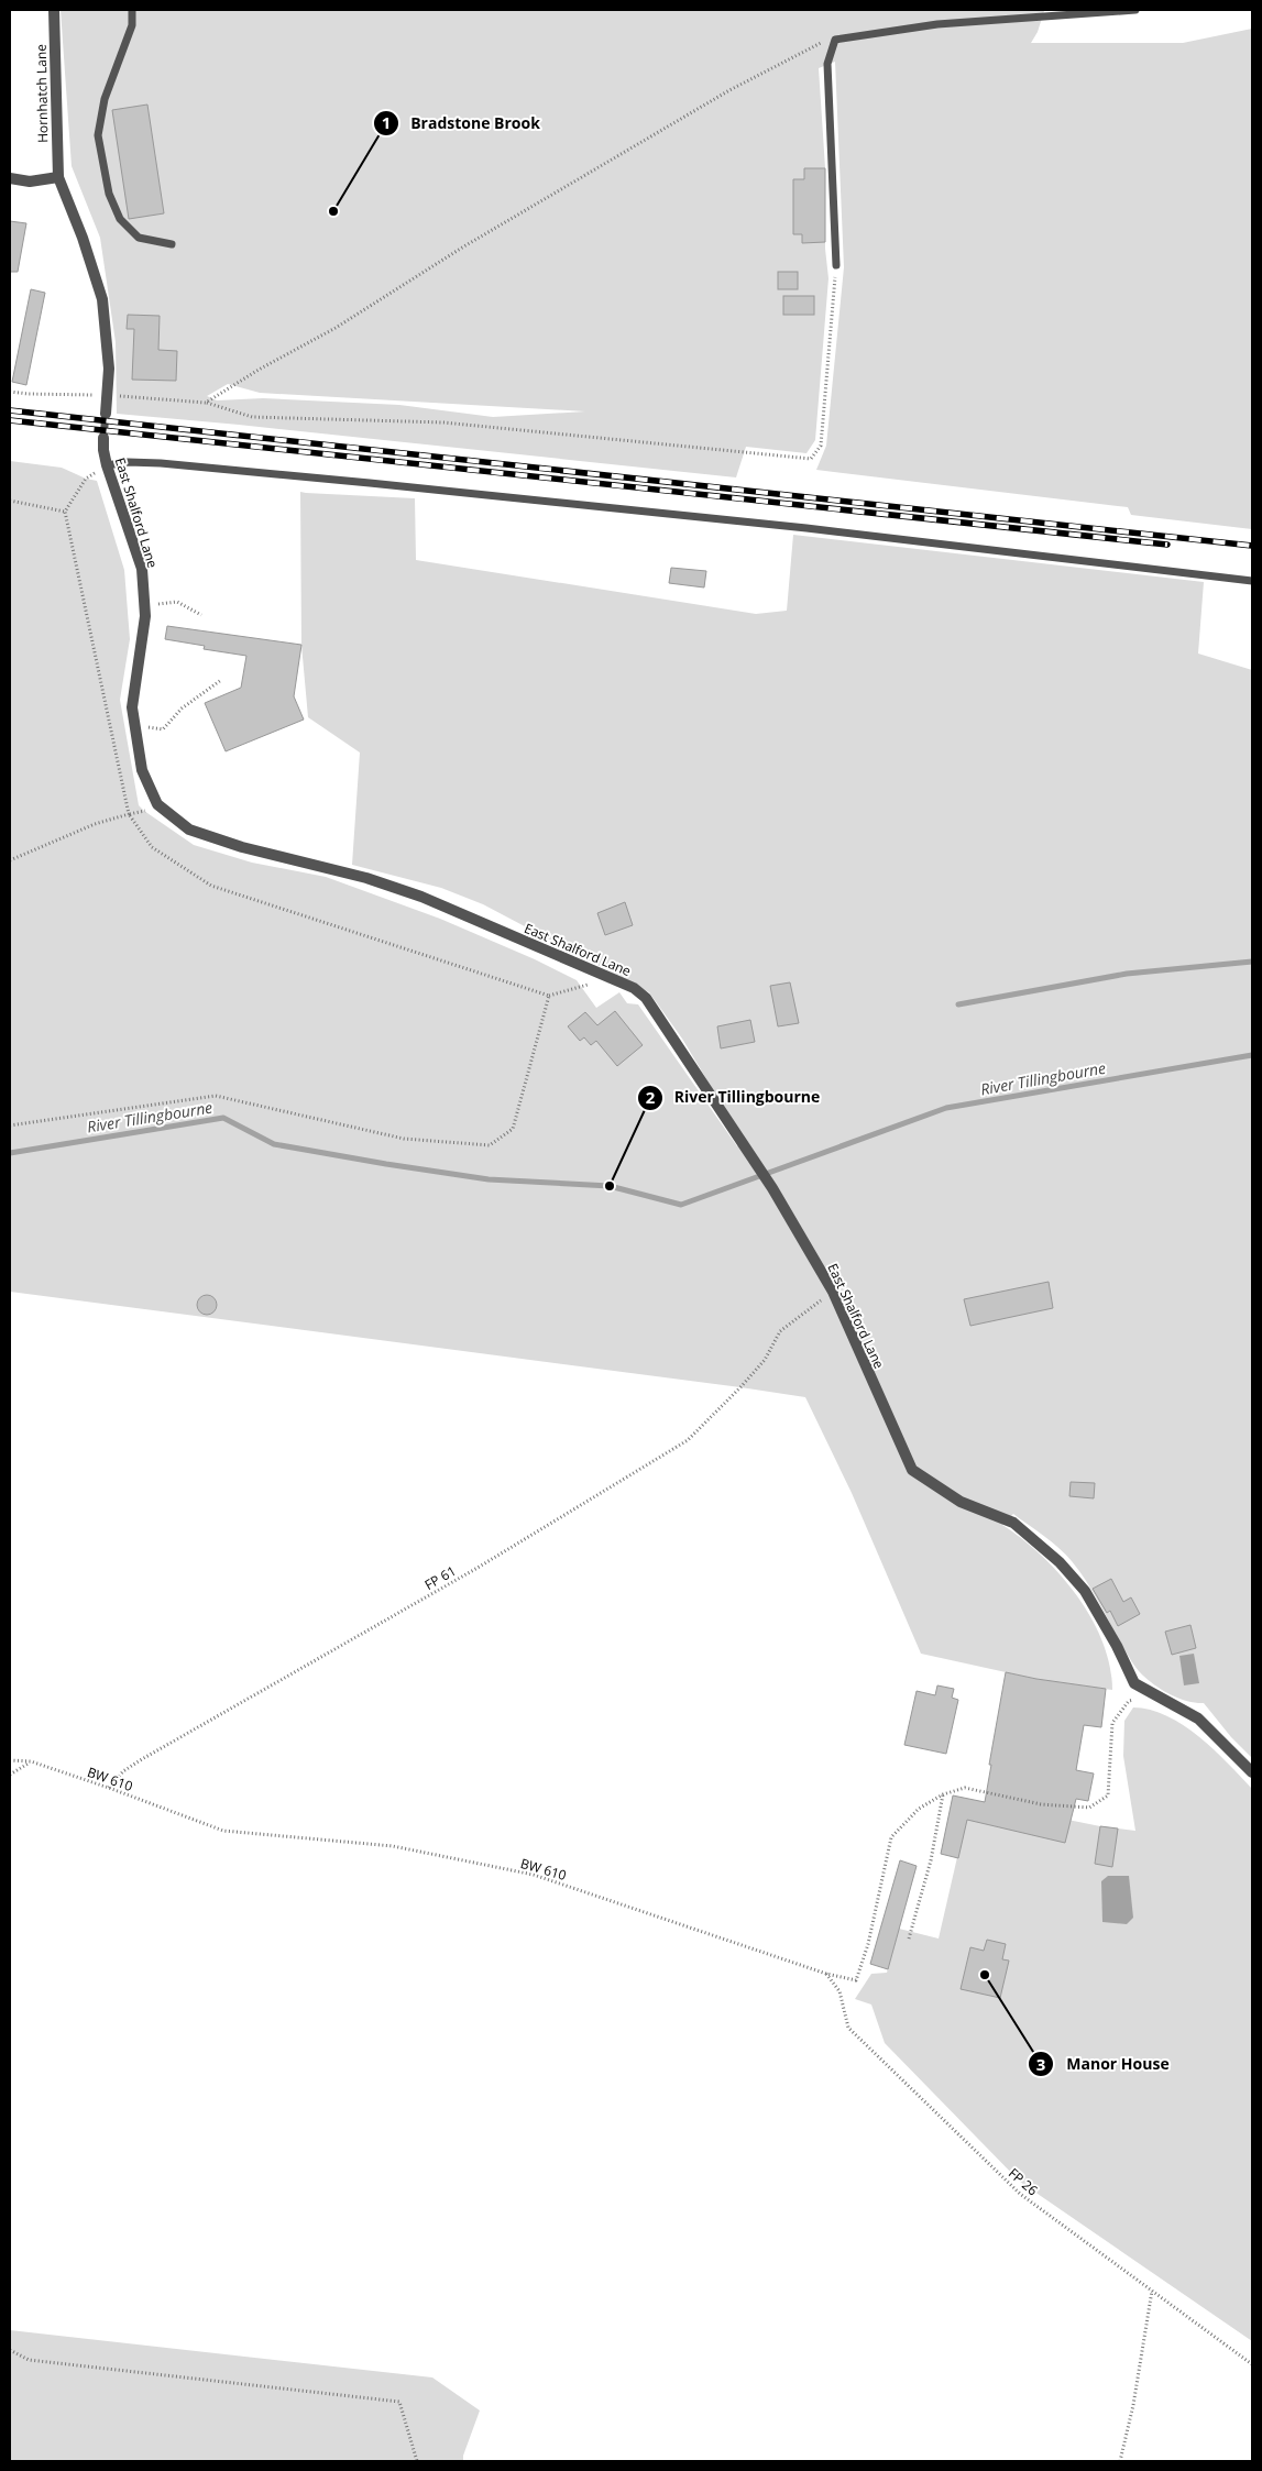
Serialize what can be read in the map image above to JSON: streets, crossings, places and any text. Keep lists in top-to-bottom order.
{
  "streets": {
    "street": ["Hornhatch Lane", "East Shalford Lane"],
    "path": ["FP 61", "BW 610", "FP 26"]
  },
  "crossings": [
    ["Hornhatch Lane", "East Shalford Lane"],
    ["East Shalford Lane", "FP 61"],
    ["FP 61", "BW 610"],
    ["BW 610", "FP 26"]
  ],
  "water": ["River Tillingbourne"],
  "places": ["Bradstone Brook", "River Tillingbourne", "Manor House"]
}
